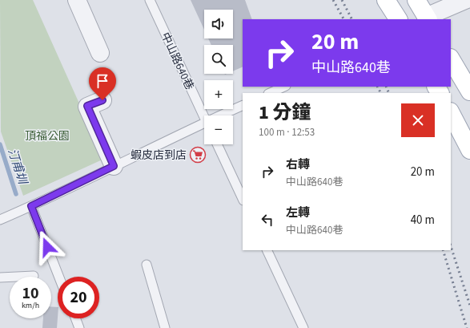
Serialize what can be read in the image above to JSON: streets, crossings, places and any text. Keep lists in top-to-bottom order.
{
  "streets": {
    "lane": ["中山路640巷"]
  },
  "water": ["汀甫圳"],
  "parks": ["頂福公園"],
  "places": {
    "supermarket": ["蝦皮店到店"]
  },
  "page": {
    "map_buttons": ["+", "−"],
    "turn": ["20 m", "中山路640巷"],
    "heading": ["1 分鐘", "100 m · 12:53"],
    "list": [
      {
        "name": "右轉",
        "note": "中山路640巷",
        "value": "20 m"
      },
      {
        "name": "左轉",
        "note": "中山路640巷",
        "value": "40 m"
      }
    ],
    "speed": "10 km/h",
    "limit": "20"
  }
}
